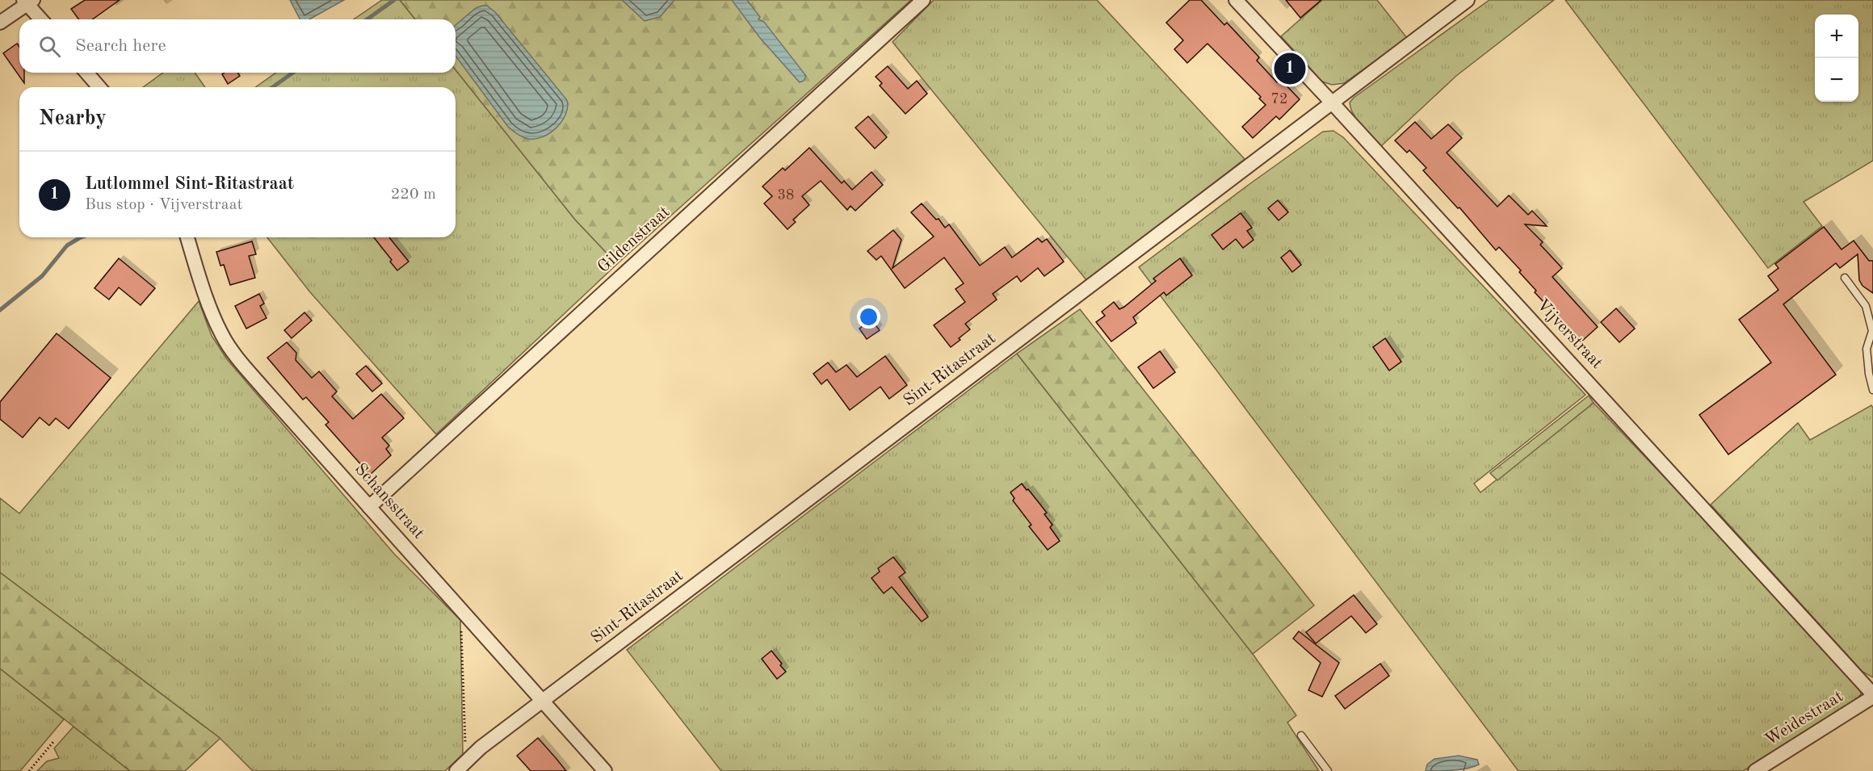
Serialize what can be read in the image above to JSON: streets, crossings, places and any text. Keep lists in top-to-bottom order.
{
  "streets": {
    "street": [
      "Gildenstraat",
      "Vijverstraat",
      "Sint-Ritastraat",
      "Schansstraat",
      "Weidestraat"
    ]
  },
  "crossings": [
    ["Gildenstraat", "Schansstraat"],
    ["Vijverstraat", "Sint-Ritastraat"],
    ["Vijverstraat", "Weidestraat"],
    ["Sint-Ritastraat", "Schansstraat"]
  ],
  "house_numbers": ["72", "38"],
  "page": {
    "map_buttons": ["+", "−"],
    "search": "Search here",
    "pins": "1",
    "heading": "Nearby",
    "list": [
      {
        "mark": "1",
        "name": "Lutlommel Sint-Ritastraat",
        "note": "Bus stop · Vijverstraat",
        "value": "220 m"
      }
    ]
  }
}
